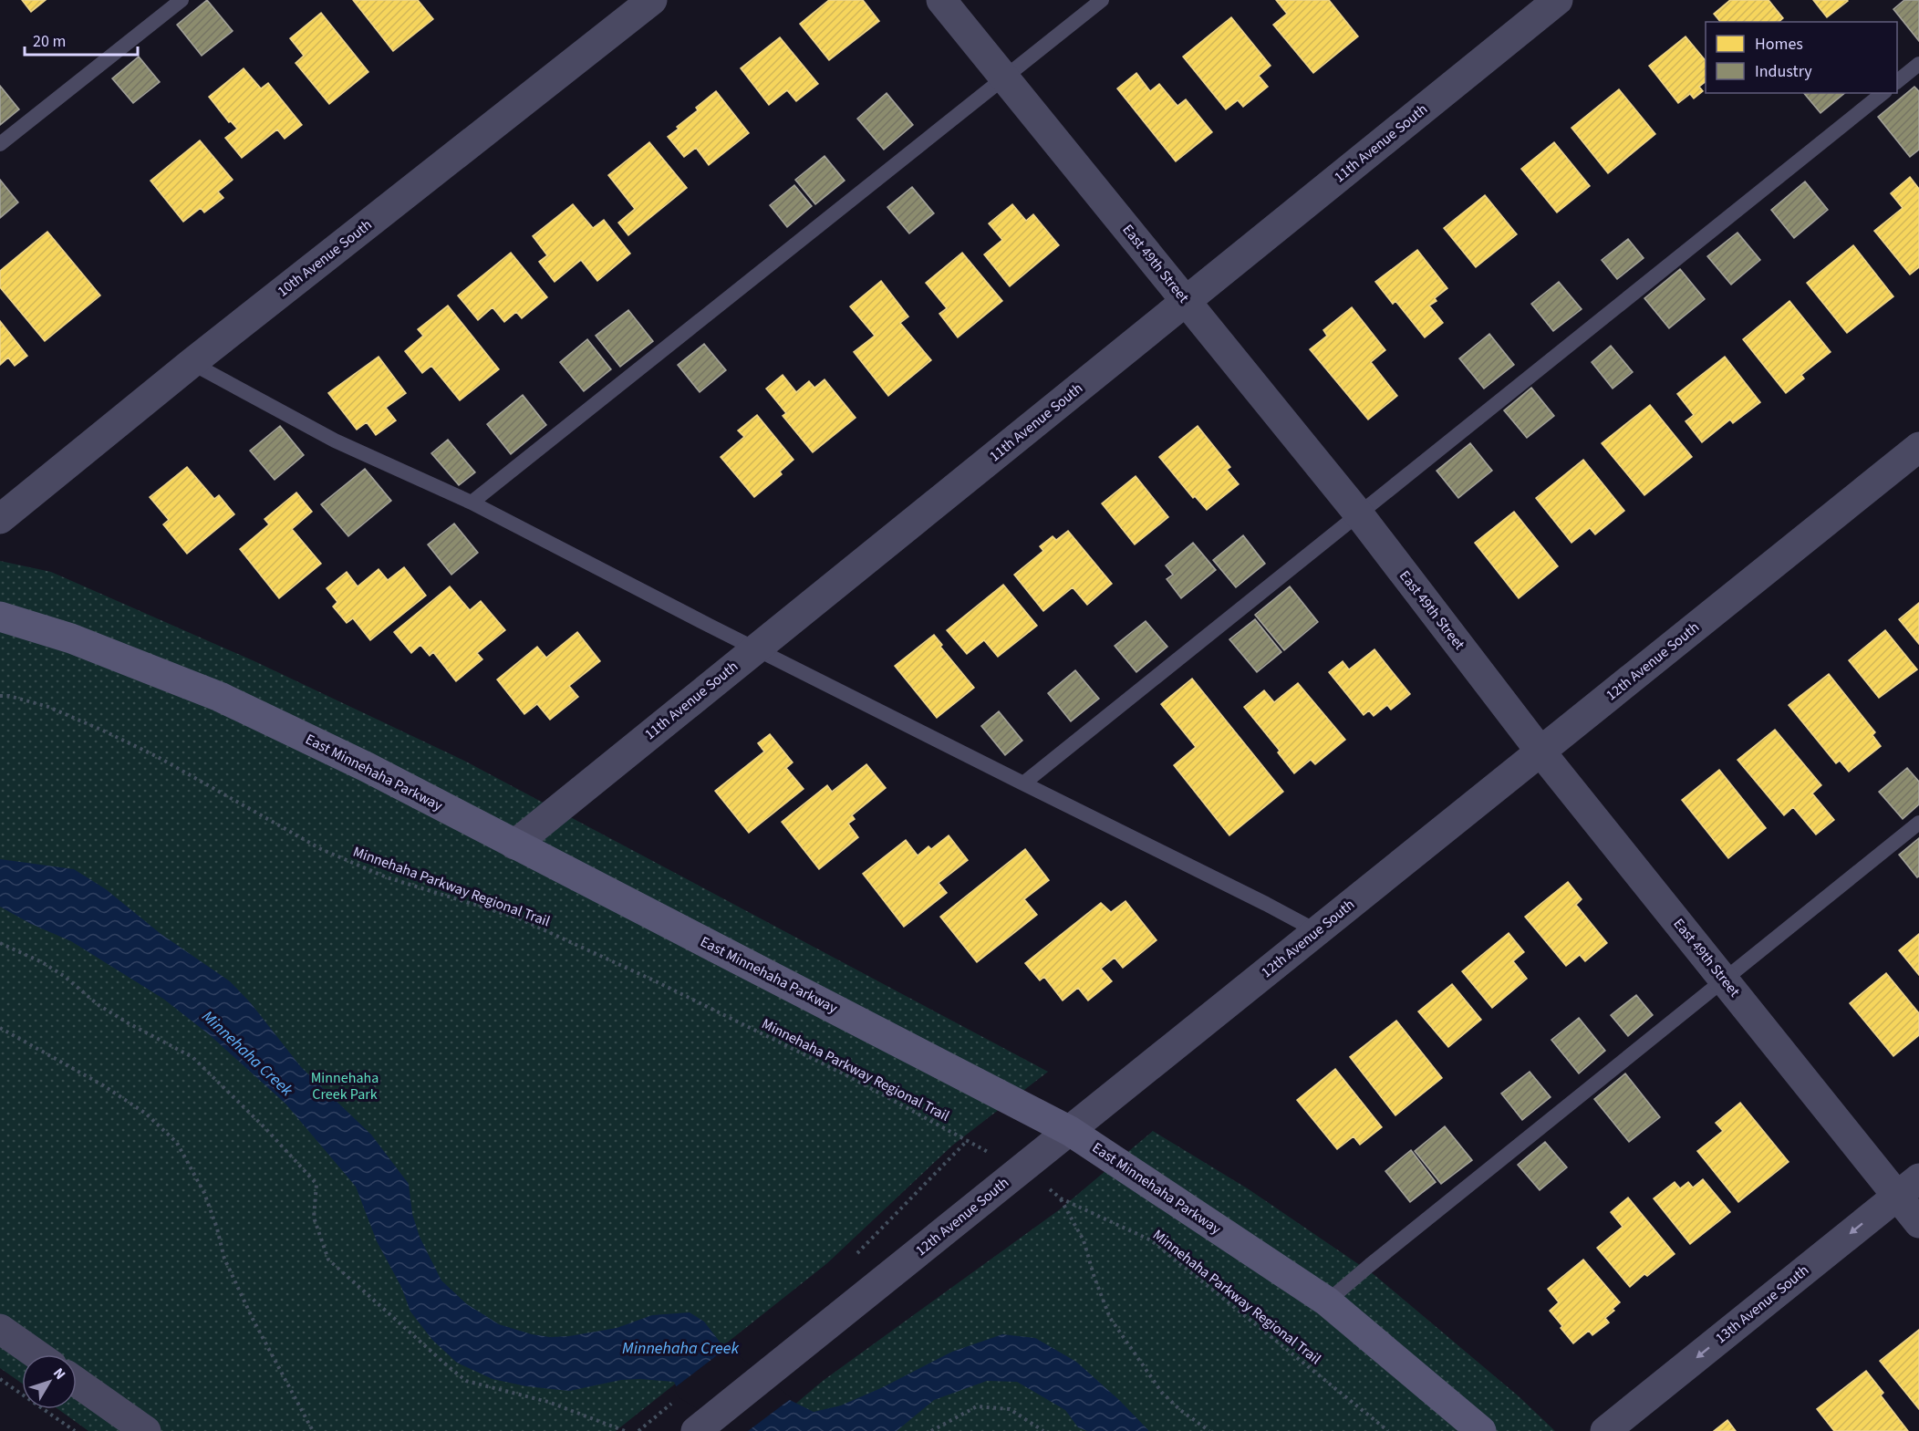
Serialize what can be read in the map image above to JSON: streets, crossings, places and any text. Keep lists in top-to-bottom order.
{
  "streets": {
    "street": [
      "11th Avenue South",
      "10th Avenue South",
      "East 49th Street",
      "12th Avenue South",
      "East Minnehaha Parkway",
      "13th Avenue South"
    ],
    "path": ["Minnehaha Parkway Regional Trail"]
  },
  "crossings": [
    ["11th Avenue South", "East 49th Street"],
    ["11th Avenue South", "East Minnehaha Parkway"],
    ["East 49th Street", "12th Avenue South"],
    ["East 49th Street", "13th Avenue South"],
    ["12th Avenue South", "East Minnehaha Parkway"]
  ],
  "one_way": ["13th Avenue South"],
  "water": ["Minnehaha Creek"],
  "parks": ["Minnehaha Creek Park"],
  "legend": ["Homes", "Industry"],
  "scale_bar": "20 m",
  "north": "top right"
}
